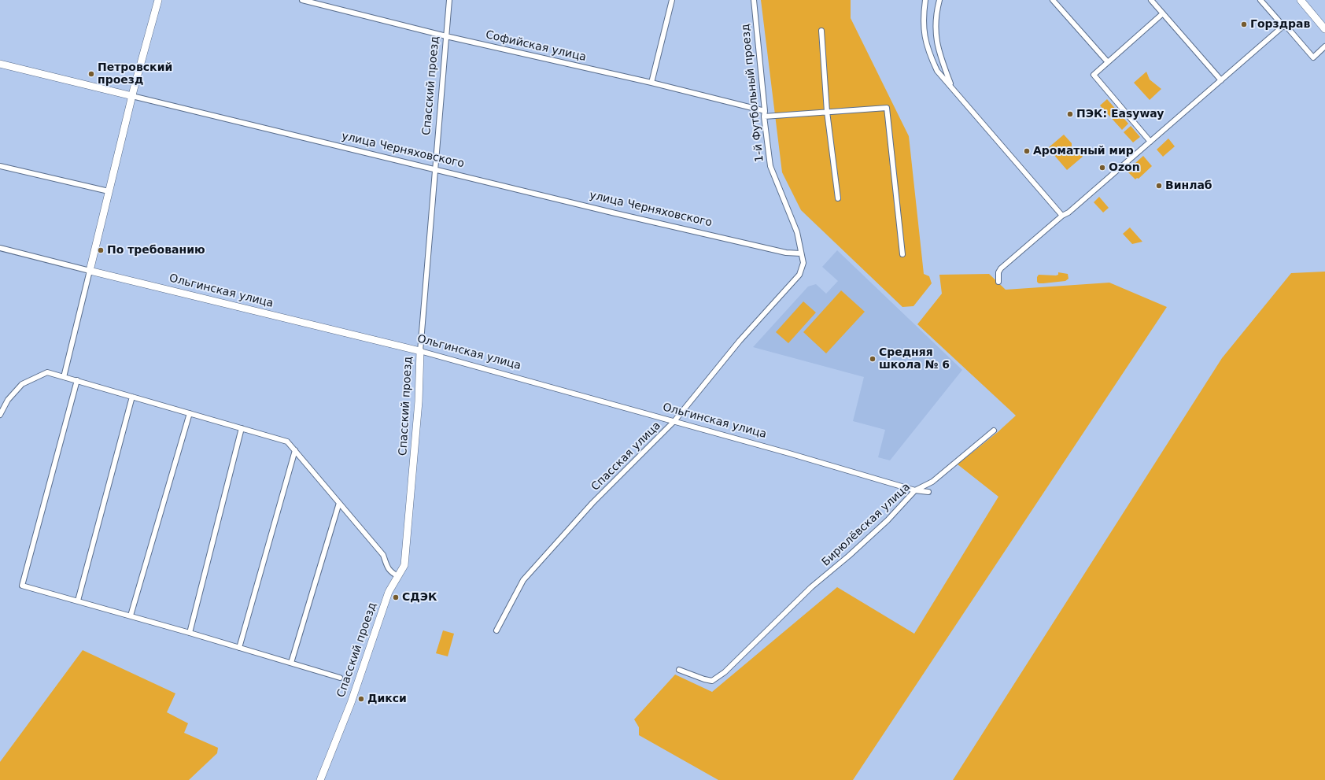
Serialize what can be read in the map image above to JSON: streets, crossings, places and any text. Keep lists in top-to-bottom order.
{
  "streets": {
    "street": [
      "Софийская улица",
      "Спасский проезд",
      "1-й Футбольный проезд",
      "улица Черняховского",
      "Ольгинская улица",
      "Спасская улица",
      "Бирюлёвская улица"
    ]
  },
  "crossings": [
    ["Софийская улица", "Спасский проезд"],
    ["Софийская улица", "1-й Футбольный проезд"],
    ["Спасский проезд", "улица Черняховского"],
    ["Спасский проезд", "Ольгинская улица"],
    ["1-й Футбольный проезд", "улица Черняховского"],
    ["1-й Футбольный проезд", "Спасская улица"],
    ["улица Черняховского", "Спасская улица"],
    ["Ольгинская улица", "Спасская улица"],
    ["Ольгинская улица", "Бирюлёвская улица"]
  ],
  "places": [
    "Горздрав",
    "Петровский проезд",
    "ПЭК: Easyway",
    "Ароматный мир",
    "Ozon",
    "Винлаб",
    "По требованию",
    "Средняя школа № 6",
    "СДЭК",
    "Дикси"
  ]
}
